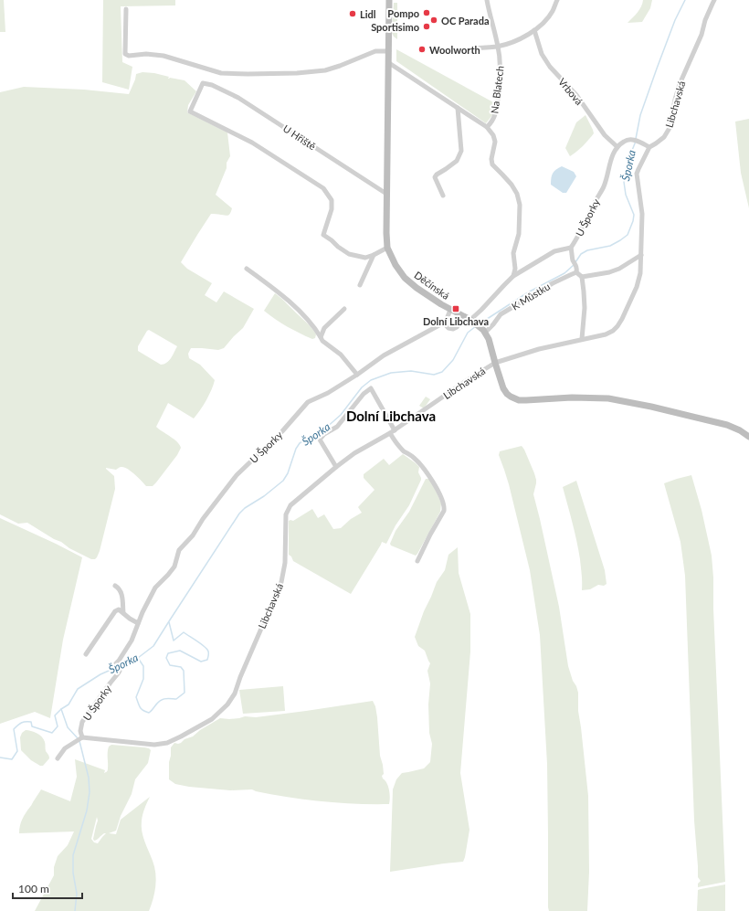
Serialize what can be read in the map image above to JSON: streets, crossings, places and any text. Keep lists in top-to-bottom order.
{
  "streets": {
    "main road": ["Děčínská"],
    "street": [
      "Na Blatech",
      "Vrbová",
      "Libchavská",
      "U Hřiště",
      "U Šporky",
      "K Můstku"
    ]
  },
  "crossings": [
    ["Na Blatech", "U Šporky"],
    ["Vrbová", "U Šporky"],
    ["Libchavská", "U Šporky"],
    ["U Hřiště", "Děčínská"],
    ["U Šporky", "Děčínská"],
    ["Děčínská", "K Můstku"]
  ],
  "districts": ["Dolní Libchava"],
  "water": ["Šporka"],
  "places": {
    "other": [
      "Pompo",
      "Lidl",
      "OC Parada",
      "Sportisimo",
      "Woolworth"
    ],
    "transit": ["Dolní Libchava"]
  },
  "scale_bar": "100 m"
}
